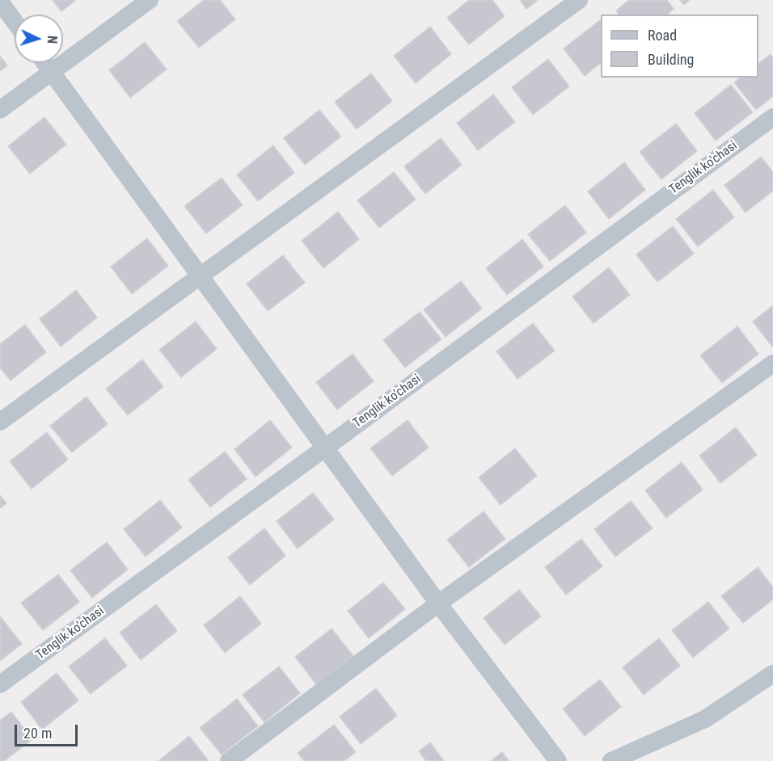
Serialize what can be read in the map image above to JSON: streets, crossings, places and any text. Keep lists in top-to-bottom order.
{
  "streets": {
    "street": ["Tenglik ko'chasi"]
  },
  "legend": ["Road", "Building"],
  "scale_bar": "20 m",
  "north": "right"
}
